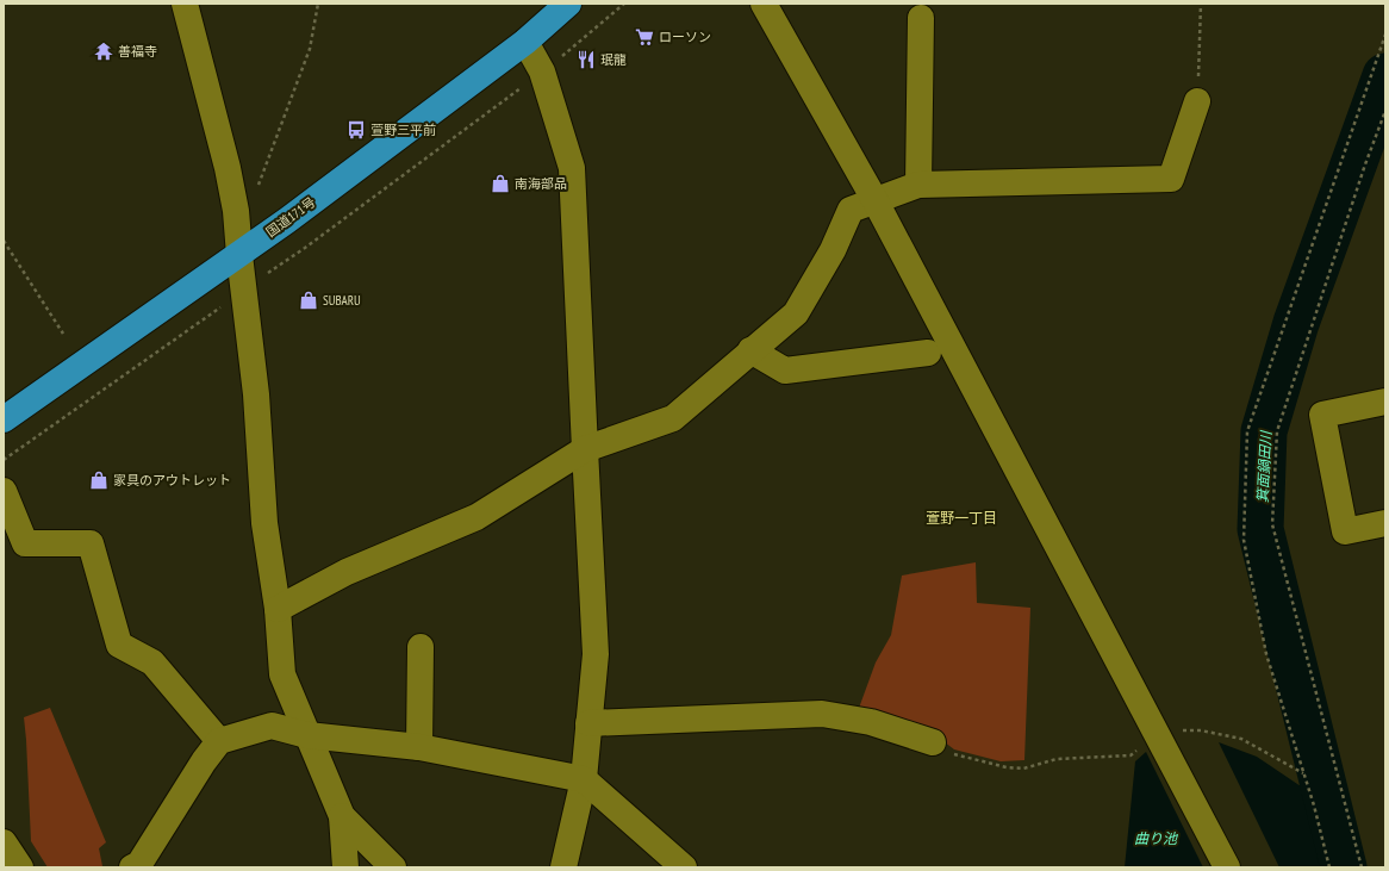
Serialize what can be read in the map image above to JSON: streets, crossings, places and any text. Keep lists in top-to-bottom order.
{
  "streets": {
    "highway": ["国道171号"]
  },
  "districts": ["萱野一丁目"],
  "water": ["箕面鍋田川", "曲り池"],
  "places": {
    "supermarket": ["ローソン"],
    "temple": ["善福寺"],
    "restaurant": ["珉龍"],
    "bus stop": ["萱野三平前"],
    "shop": ["南海部品", "SUBARU", "家具のアウトレット"]
  }
}
